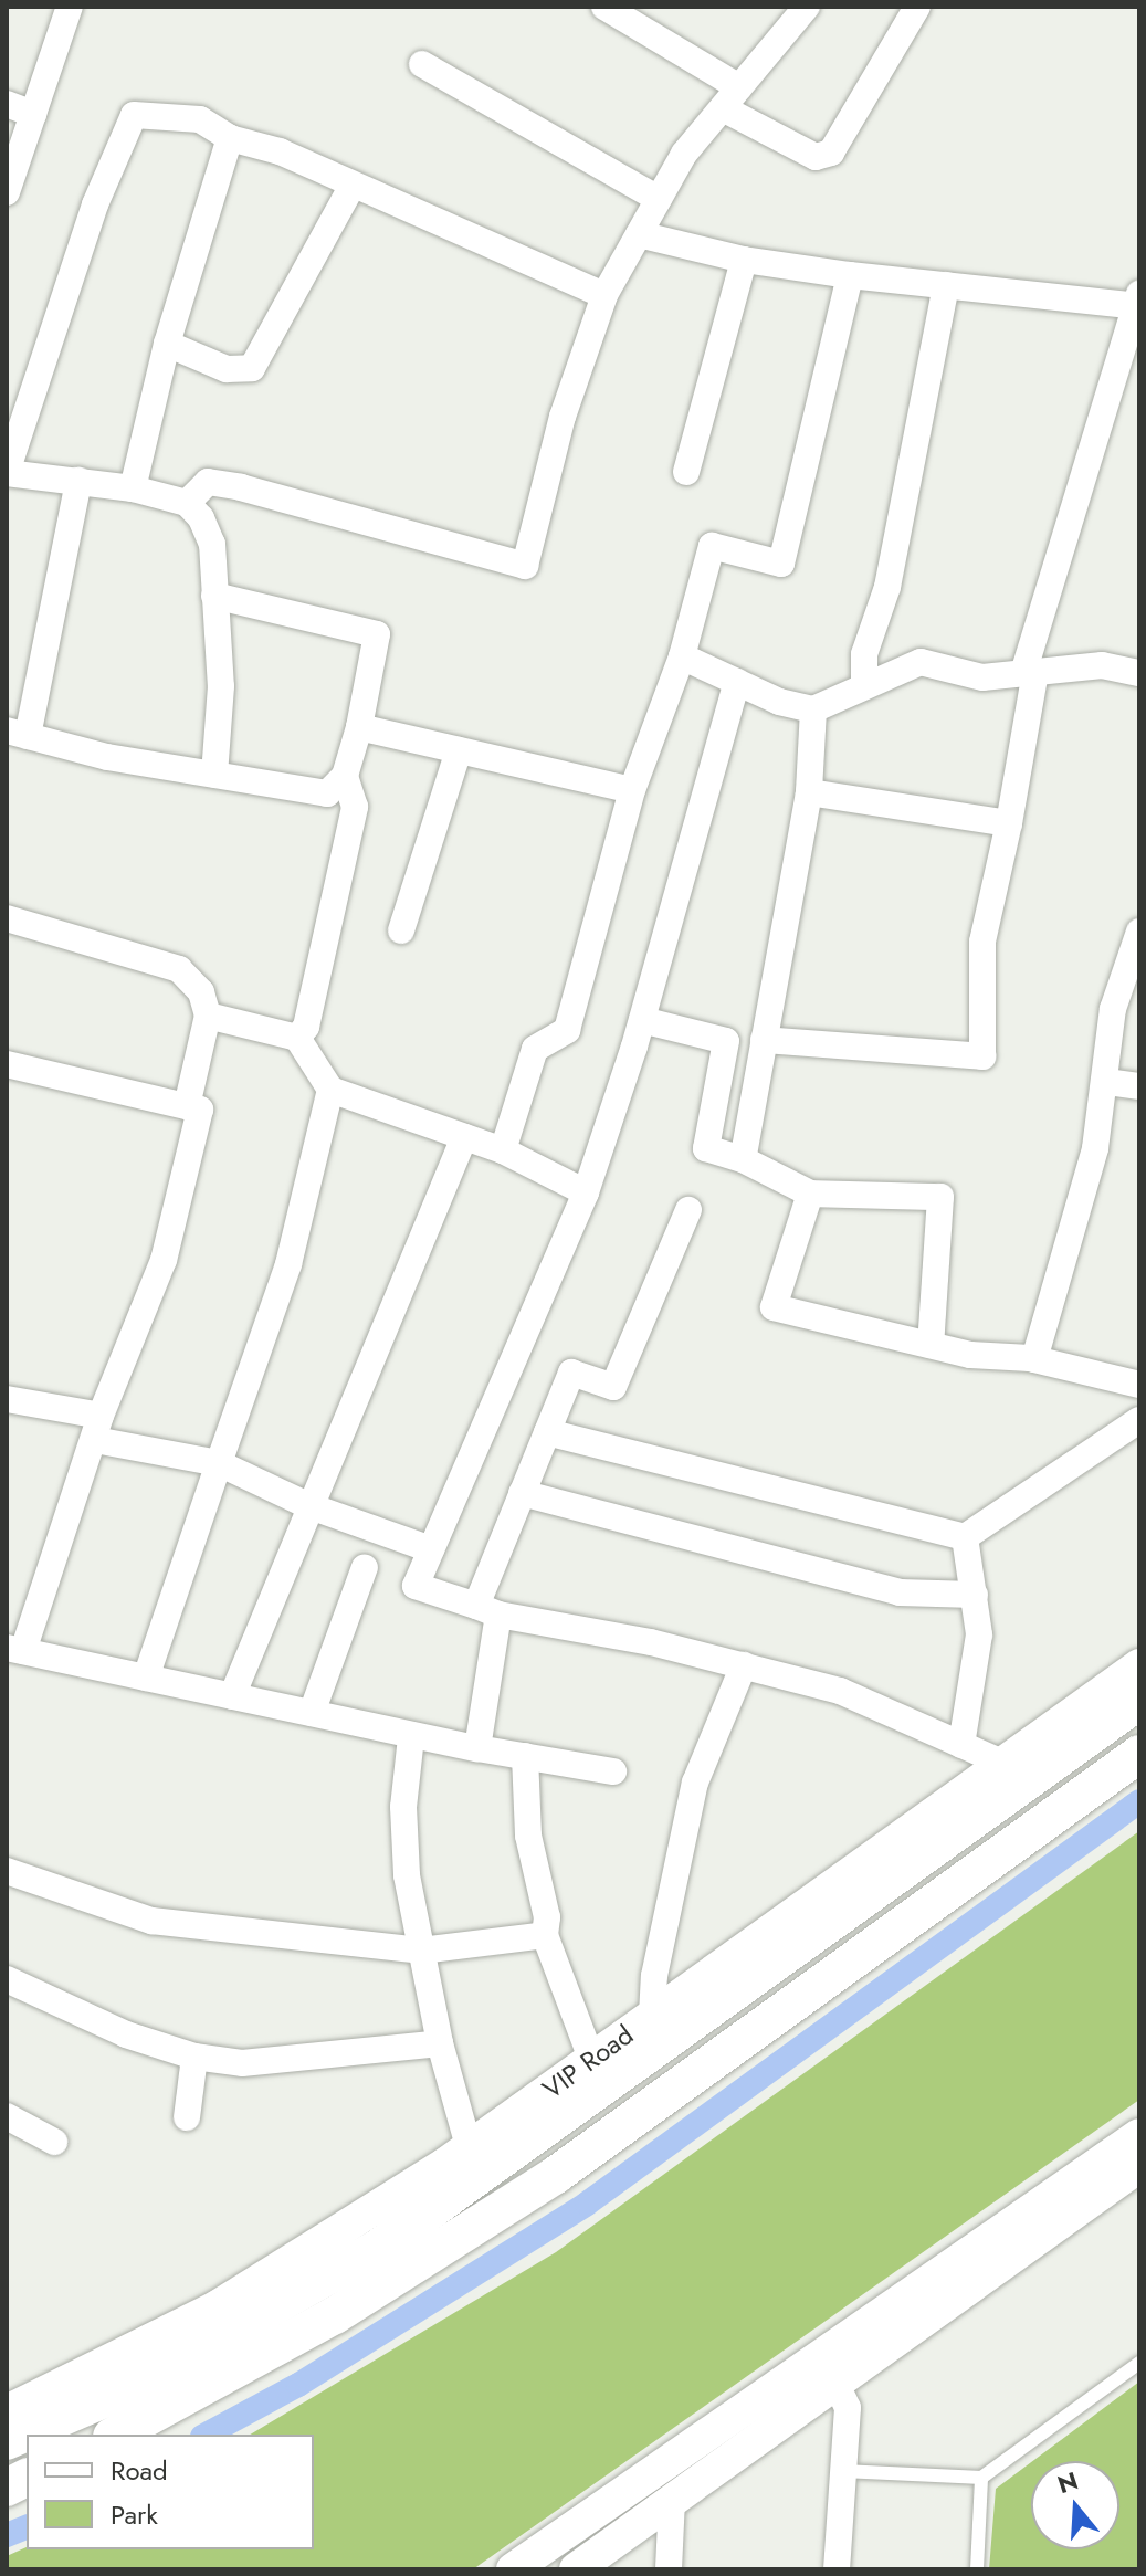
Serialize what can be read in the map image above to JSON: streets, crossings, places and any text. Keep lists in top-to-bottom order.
{
  "streets": {
    "main road": ["VIP Road"]
  },
  "legend": ["Road", "Park"],
  "north": "top"
}
